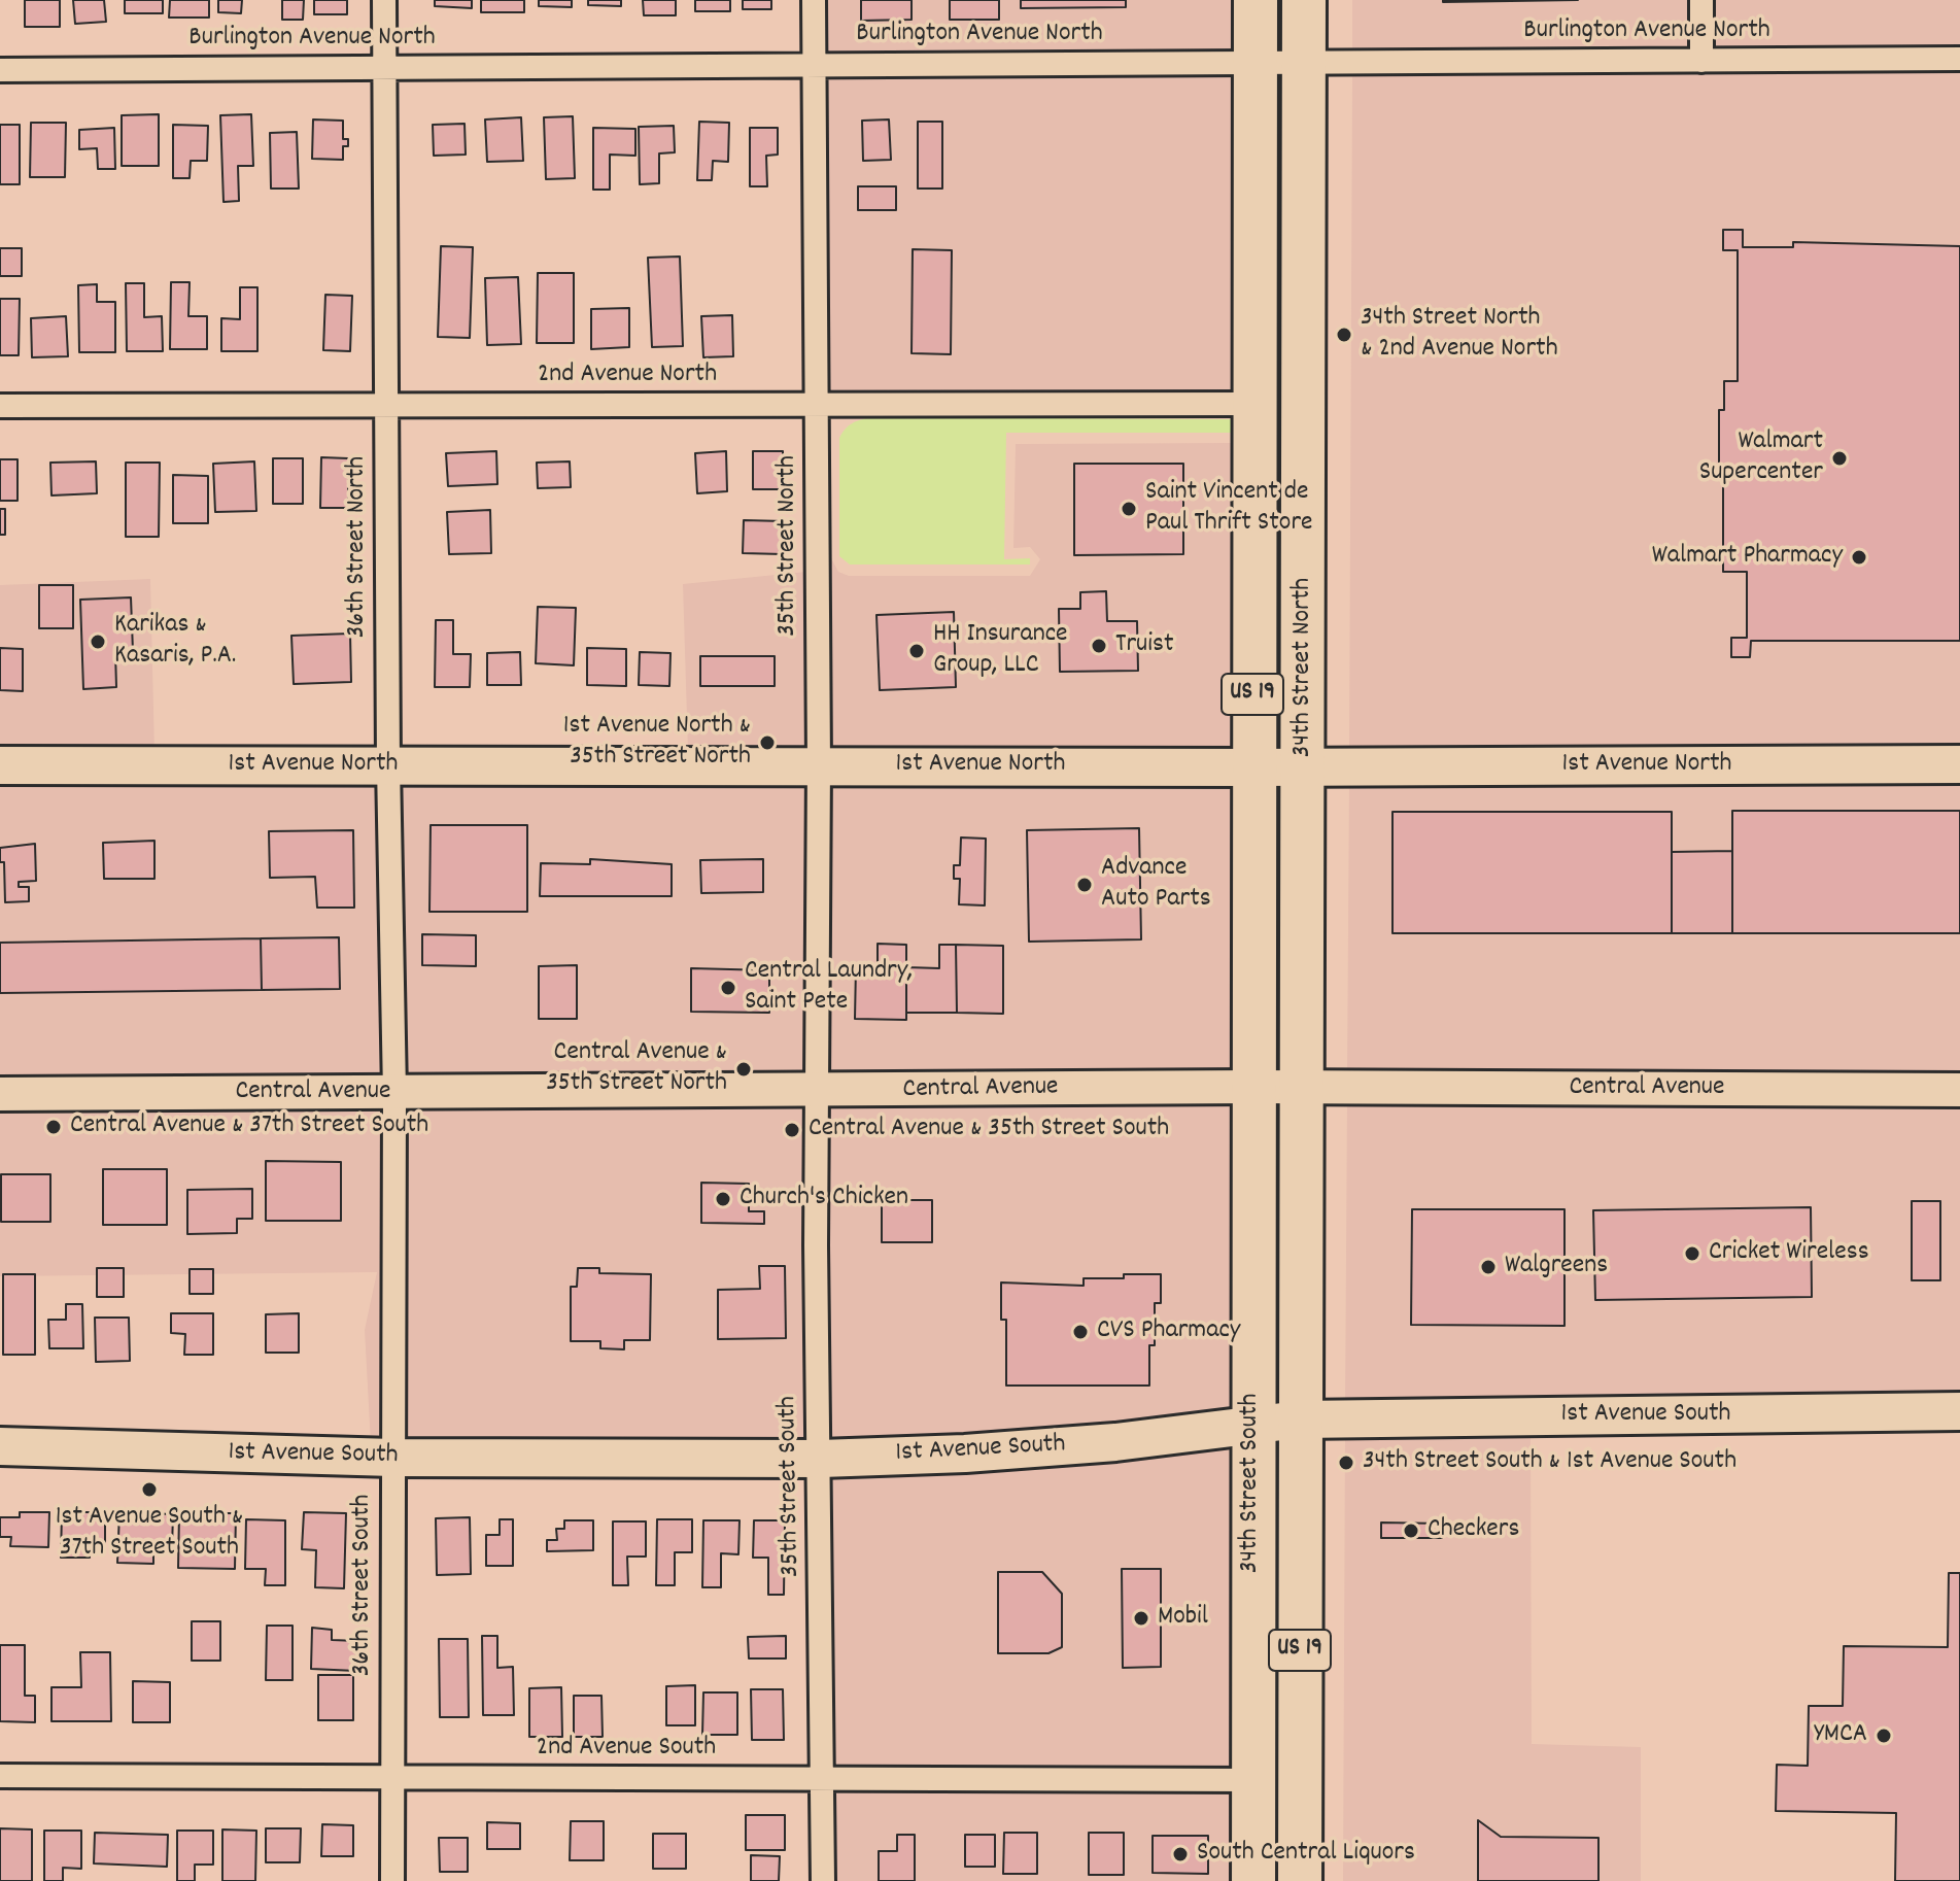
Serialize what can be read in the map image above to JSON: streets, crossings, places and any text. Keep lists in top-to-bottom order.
{
  "streets": {
    "highway": ["34th Street North", "US 19", "34th Street South"],
    "main road": ["1st Avenue North", "Central Avenue", "1st Avenue South"],
    "street": [
      "Burlington Avenue North",
      "2nd Avenue North",
      "35th Street North",
      "36th Street North",
      "35th Street South",
      "36th Street South",
      "2nd Avenue South"
    ]
  },
  "crossings": [
    ["Burlington Avenue North", "35th Street North"],
    ["Burlington Avenue North", "36th Street North"],
    ["Burlington Avenue North", "34th Street North"],
    ["2nd Avenue North", "35th Street North"],
    ["2nd Avenue North", "36th Street North"],
    ["2nd Avenue North", "34th Street North"],
    ["35th Street North", "1st Avenue North"],
    ["35th Street North", "Central Avenue"],
    ["35th Street North", "35th Street South"],
    ["36th Street North", "1st Avenue North"],
    ["36th Street North", "Central Avenue"],
    ["36th Street North", "36th Street South"],
    ["34th Street North", "1st Avenue North"],
    ["34th Street North", "Central Avenue"],
    ["34th Street North", "34th Street South"],
    ["Central Avenue", "34th Street South"],
    ["Central Avenue", "35th Street South"],
    ["Central Avenue", "36th Street South"],
    ["1st Avenue South", "34th Street South"],
    ["1st Avenue South", "35th Street South"],
    ["1st Avenue South", "36th Street South"],
    ["34th Street South", "2nd Avenue South"],
    ["35th Street South", "2nd Avenue South"],
    ["36th Street South", "2nd Avenue South"]
  ],
  "places": [
    "34th Street North & 2nd Avenue North",
    "Walmart Supercenter",
    "Saint Vincent de Paul Thrift Store",
    "Walmart Pharmacy",
    "Karikas & Kasaris, P.A.",
    "Truist",
    "HH Insurance Group, LLC",
    "1st Avenue North & 35th Street North",
    "Advance Auto Parts",
    "Central Laundry, Saint Pete",
    "Central Avenue & 35th Street North",
    "Central Avenue & 37th Street South",
    "Central Avenue & 35th Street South",
    "Church's Chicken",
    "Cricket Wireless",
    "Walgreens",
    "CVS Pharmacy",
    "34th Street South & 1st Avenue South",
    "1st Avenue South & 37th Street South",
    "Checkers",
    "Mobil",
    "YMCA",
    "South Central Liquors"
  ]
}
